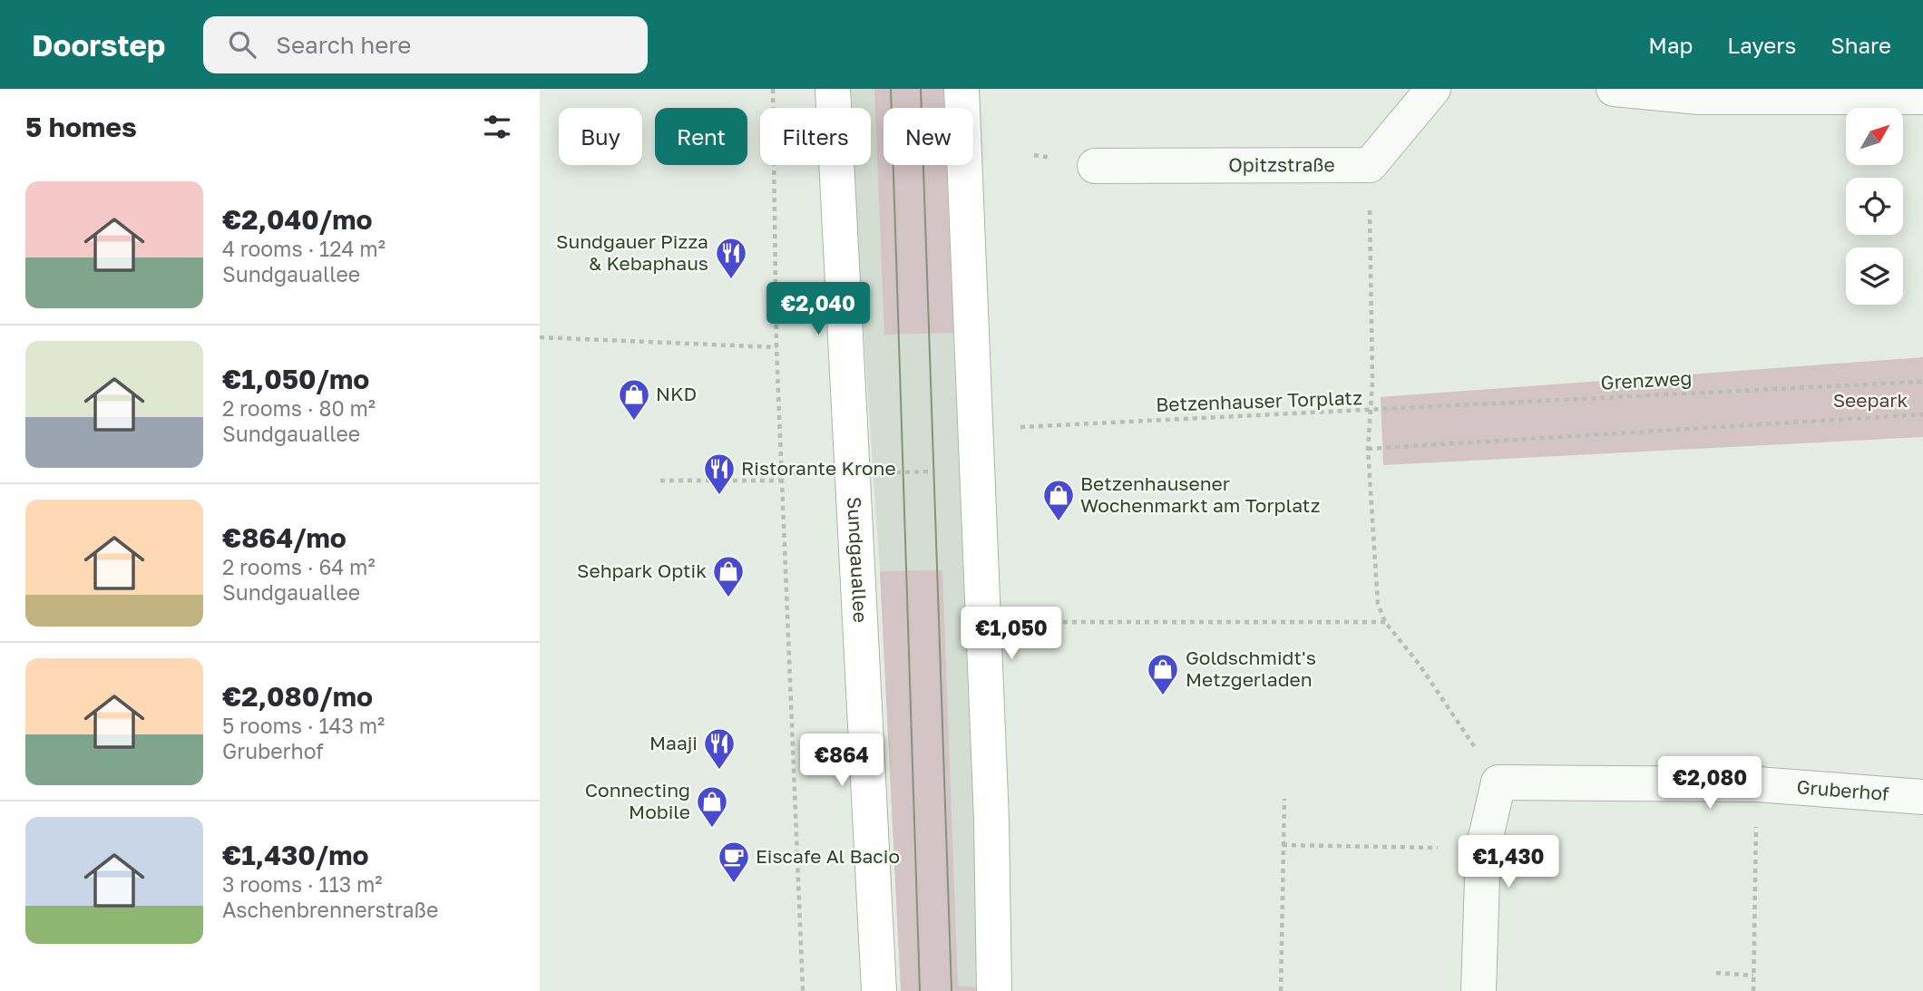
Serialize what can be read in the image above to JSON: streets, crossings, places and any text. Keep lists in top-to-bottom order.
{
  "streets": {
    "street": ["Opitzstraße", "Sundgauallee", "Gruberhof"],
    "path": ["Grenzweg", "Betzenhauser Torplatz"]
  },
  "crossings": [
    ["Grenzweg", "Betzenhauser Torplatz"],
    ["Betzenhauser Torplatz", "Gruberhof"]
  ],
  "parks": ["Seepark"],
  "places": {
    "restaurant": ["Sundgauer Pizza & Kebaphaus", "Ristorante Krone", "Maaji"],
    "shop": [
      "NKD",
      "Betzenhausener Wochenmarkt am Torplatz",
      "Sehpark Optik",
      "Goldschmidt's Metzgerladen",
      "Connecting Mobile"
    ],
    "cafe": ["Eiscafe Al Bacio"]
  },
  "north": "top right",
  "page": {
    "header": "Doorstep",
    "search": "Search here",
    "nav": ["Map", "Layers", "Share"],
    "heading": "5 homes",
    "chip": [
      "Buy",
      "Rent",
      "Filters",
      "New"
    ],
    "list": [
      {
        "name": "€2,040/mo",
        "note": "4 rooms · 124 m² · Sundgauallee"
      },
      {
        "name": "€1,050/mo",
        "note": "2 rooms · 80 m² · Sundgauallee"
      },
      {
        "name": "€864/mo",
        "note": "2 rooms · 64 m² · Sundgauallee"
      },
      {
        "name": "€2,080/mo",
        "note": "5 rooms · 143 m² · Gruberhof"
      },
      {
        "name": "€1,430/mo",
        "note": "3 rooms · 113 m² · Aschenbrennerstraße"
      }
    ],
    "price": [
      "€2,040",
      "€1,050",
      "€864",
      "€2,080",
      "€1,430"
    ]
  }
}
